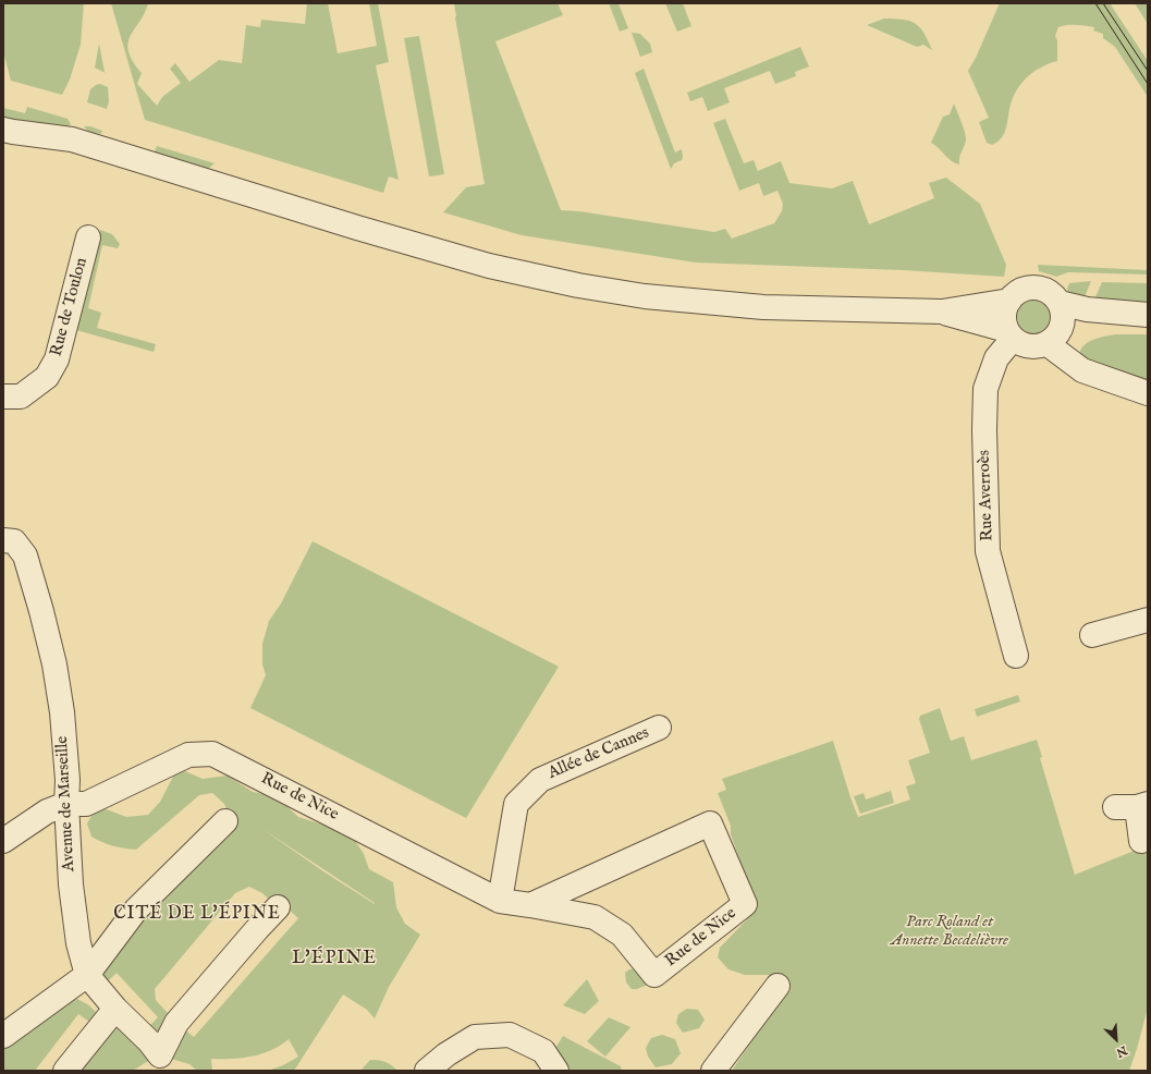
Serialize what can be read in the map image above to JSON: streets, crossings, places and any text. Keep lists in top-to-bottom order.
{
  "streets": {
    "street": [
      "Rue de Toulon",
      "Rue Averroès",
      "Allée de Cannes",
      "Rue de Nice",
      "Avenue de Marseille"
    ]
  },
  "crossings": [
    ["Allée de Cannes", "Rue de Nice"],
    ["Rue de Nice", "Avenue de Marseille"]
  ],
  "districts": ["CITÉ DE L'ÉPINE", "L'ÉPINE"],
  "parks": ["Parc Roland et Annette Becdelièvre"],
  "north": "bottom right"
}
